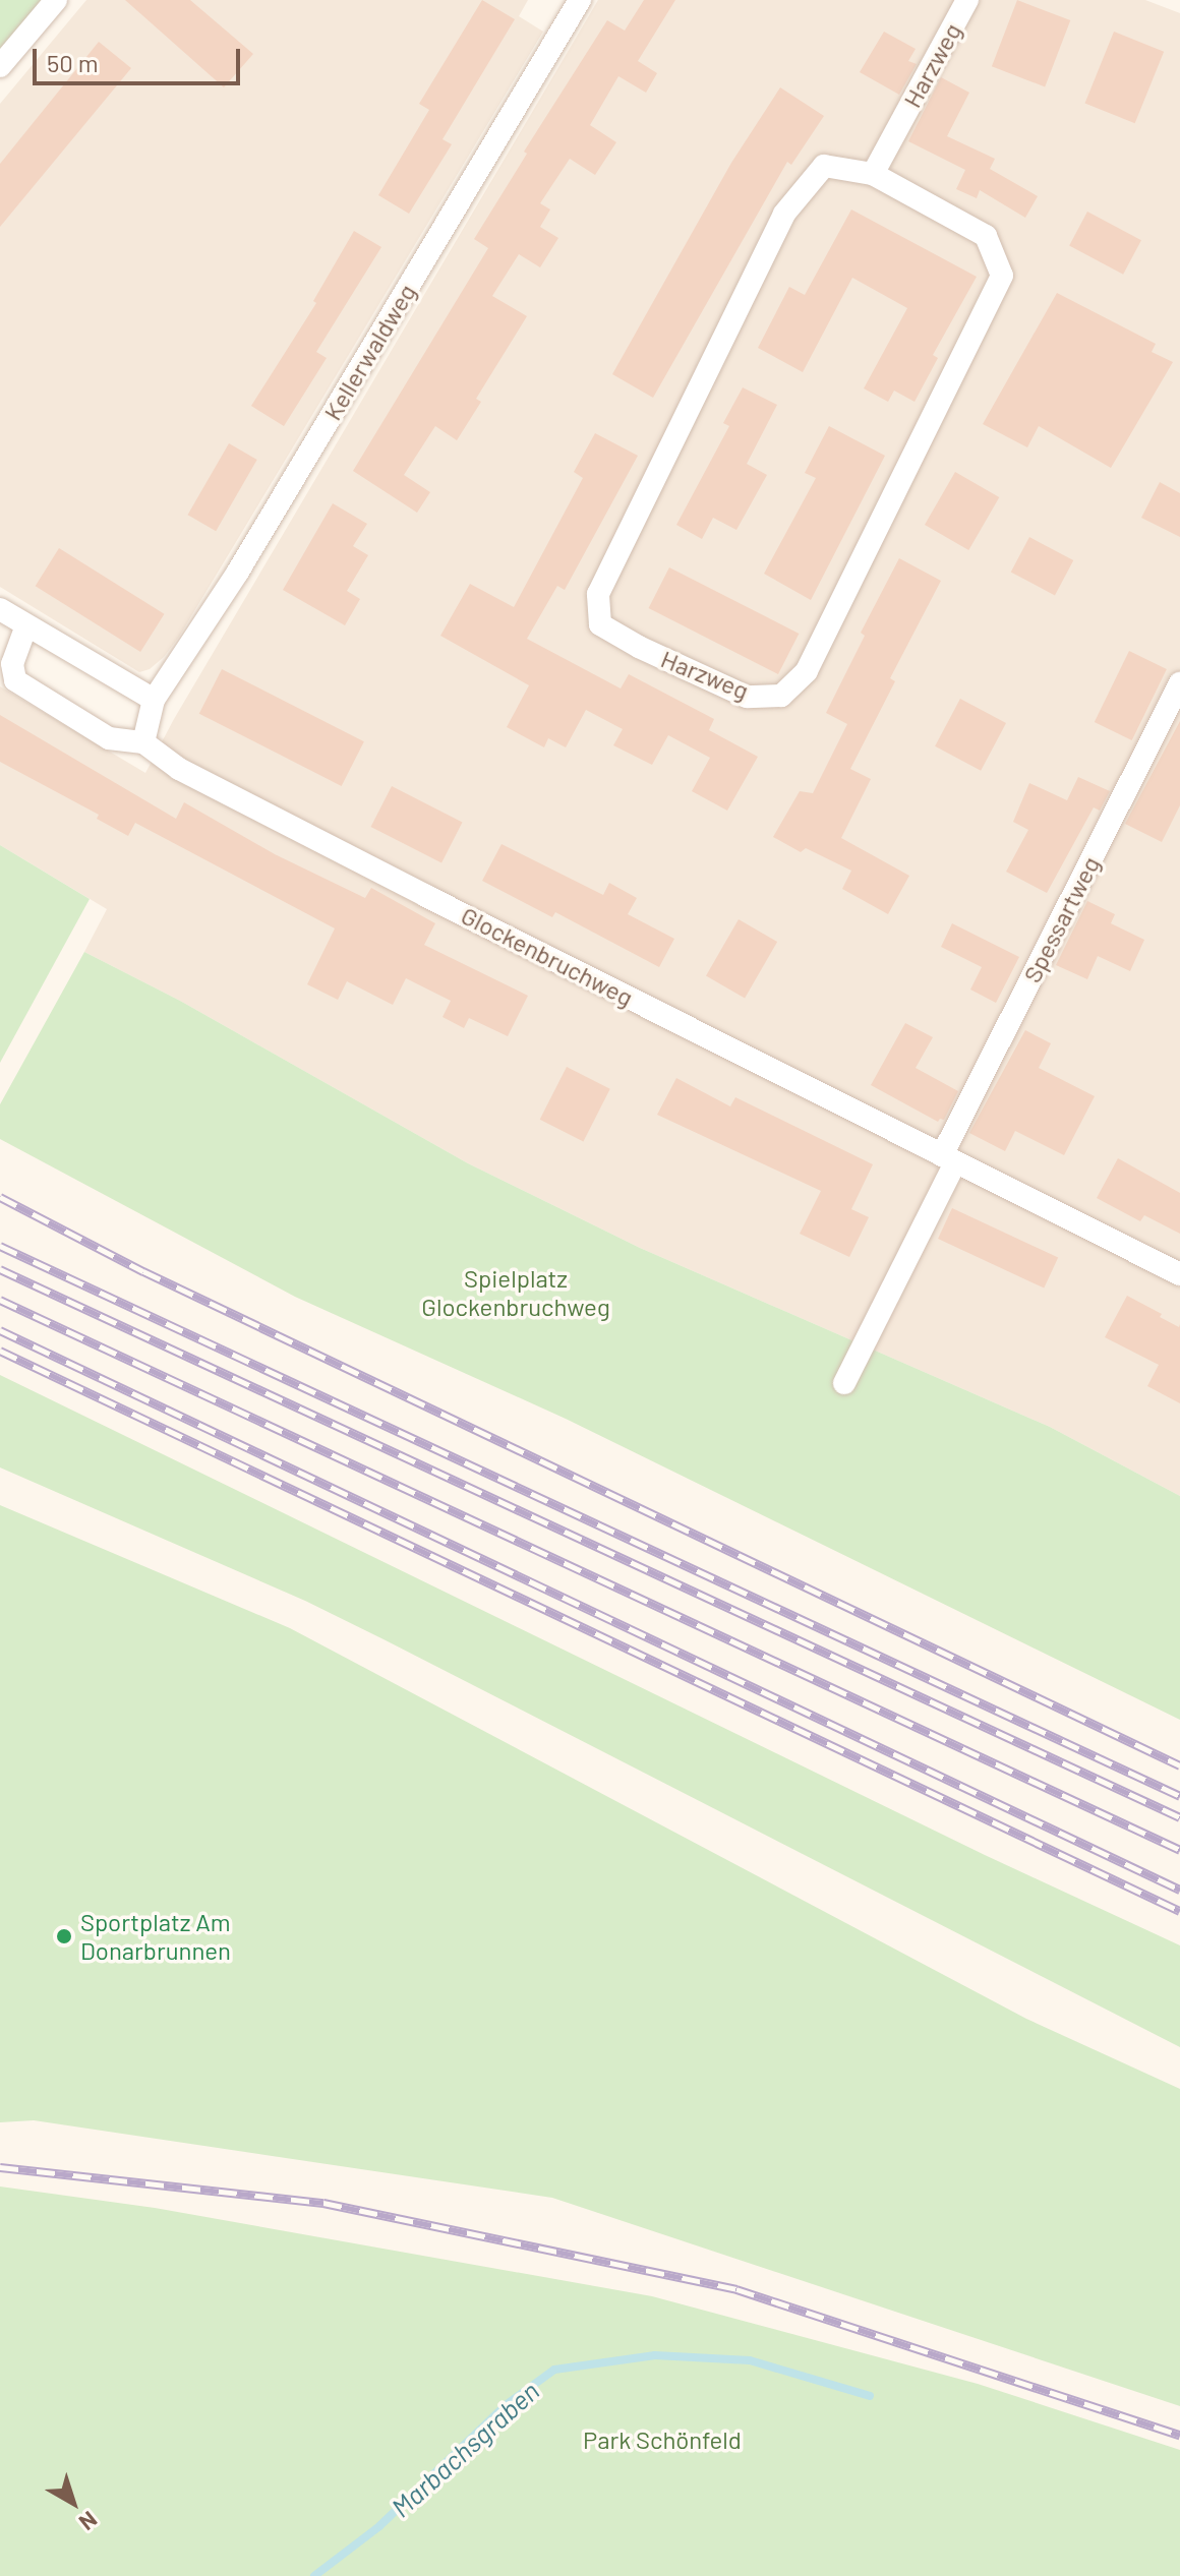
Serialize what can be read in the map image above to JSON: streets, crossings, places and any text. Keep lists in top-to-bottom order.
{
  "streets": {
    "street": [
      "Harzweg",
      "Kellerwaldweg",
      "Spessartweg",
      "Glockenbruchweg"
    ]
  },
  "crossings": [
    ["Spessartweg", "Glockenbruchweg"]
  ],
  "water": ["Marbachsgraben"],
  "parks": ["Spielplatz Glockenbruchweg", "Park Schönfeld"],
  "places": ["Sportplatz Am Donarbrunnen"],
  "scale_bar": "50 m",
  "north": "bottom right"
}
